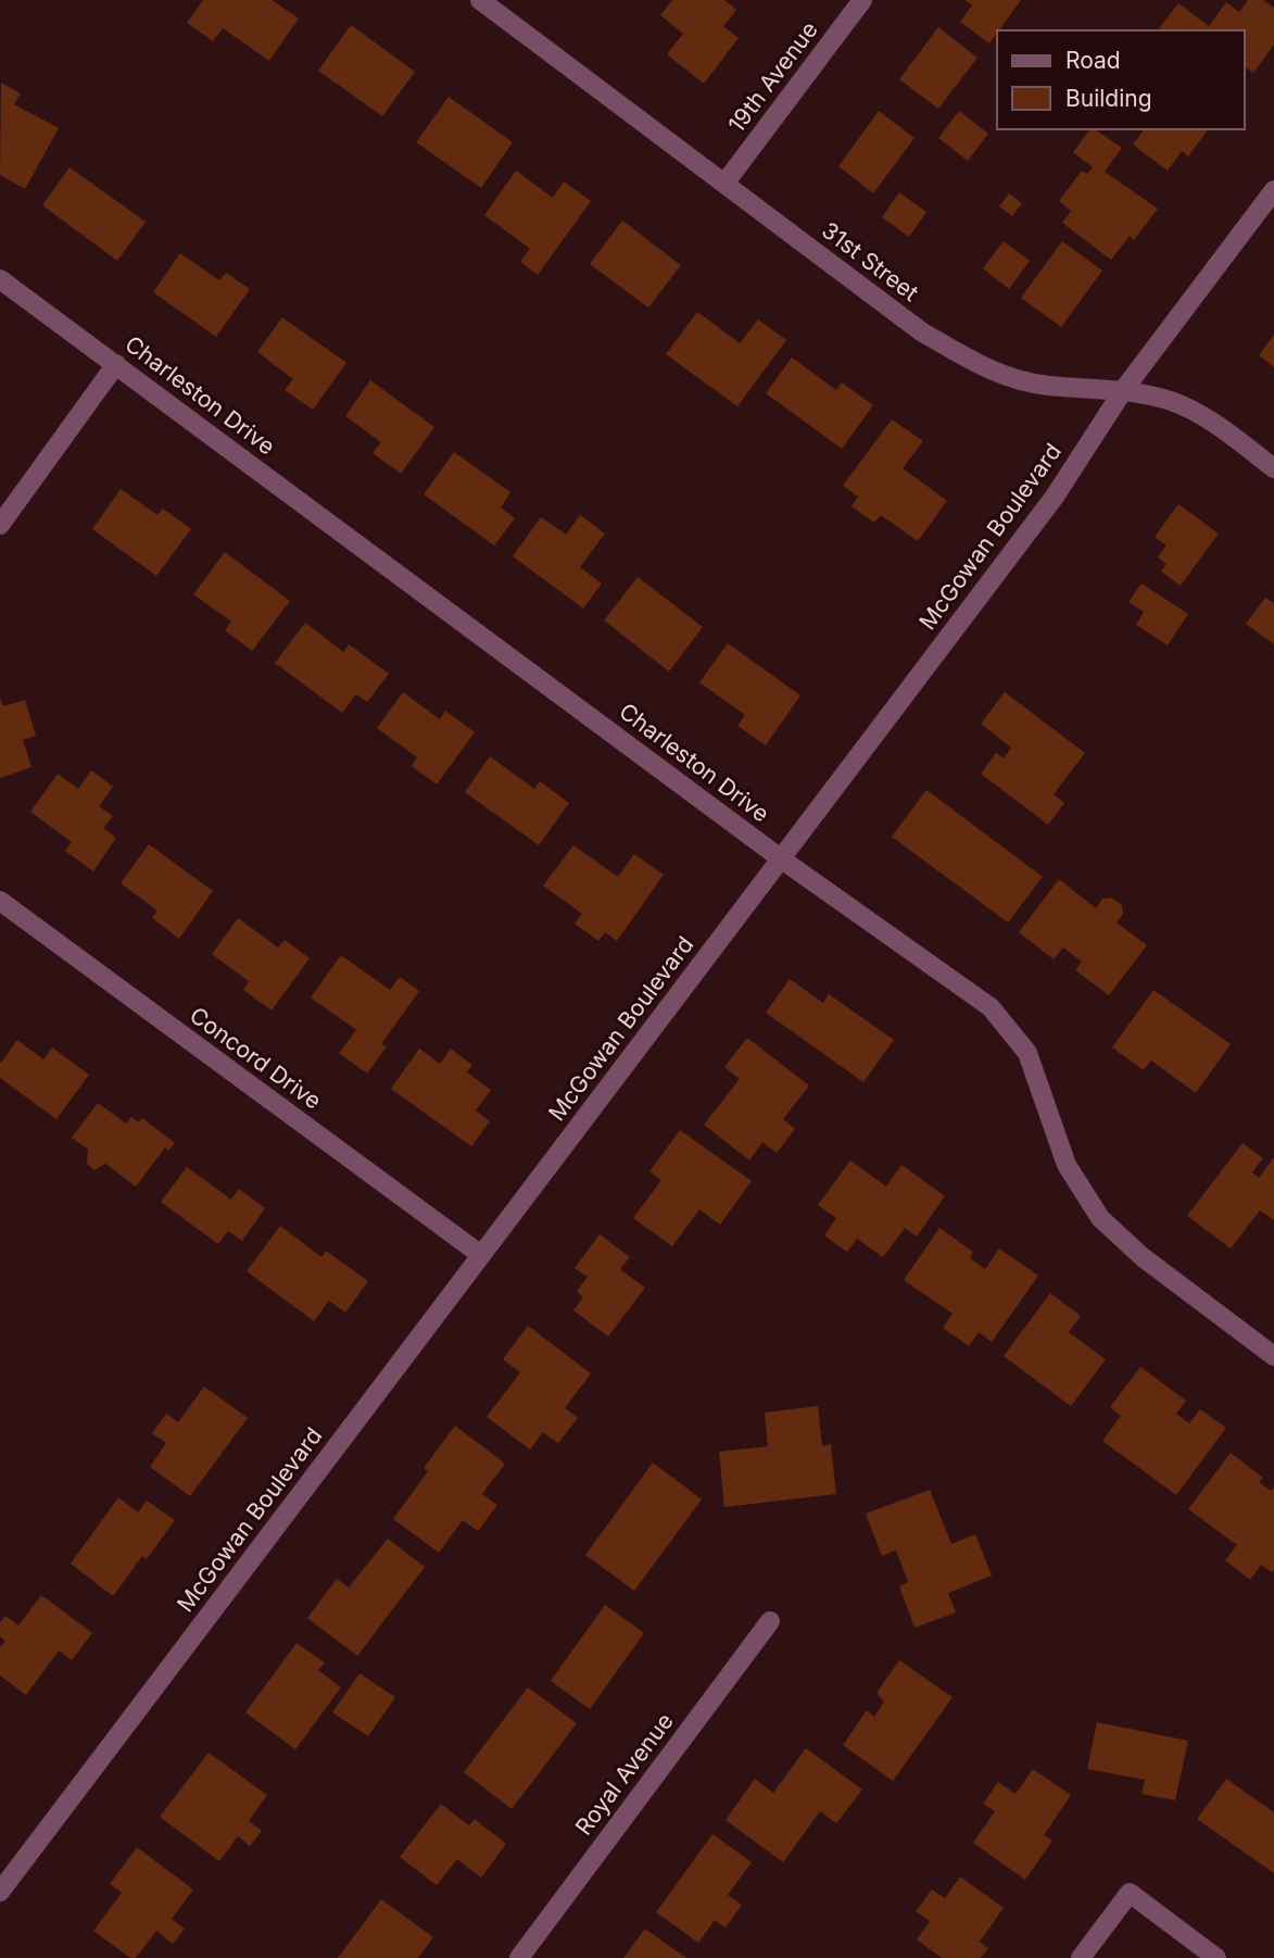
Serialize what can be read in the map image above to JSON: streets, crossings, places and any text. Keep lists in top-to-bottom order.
{
  "streets": {
    "street": [
      "19th Avenue",
      "31st Street",
      "Charleston Drive",
      "McGowan Boulevard",
      "Concord Drive",
      "Royal Avenue"
    ]
  },
  "crossings": [
    ["19th Avenue", "31st Street"],
    ["31st Street", "McGowan Boulevard"],
    ["Charleston Drive", "McGowan Boulevard"],
    ["McGowan Boulevard", "Concord Drive"]
  ],
  "legend": ["Road", "Building"]
}
